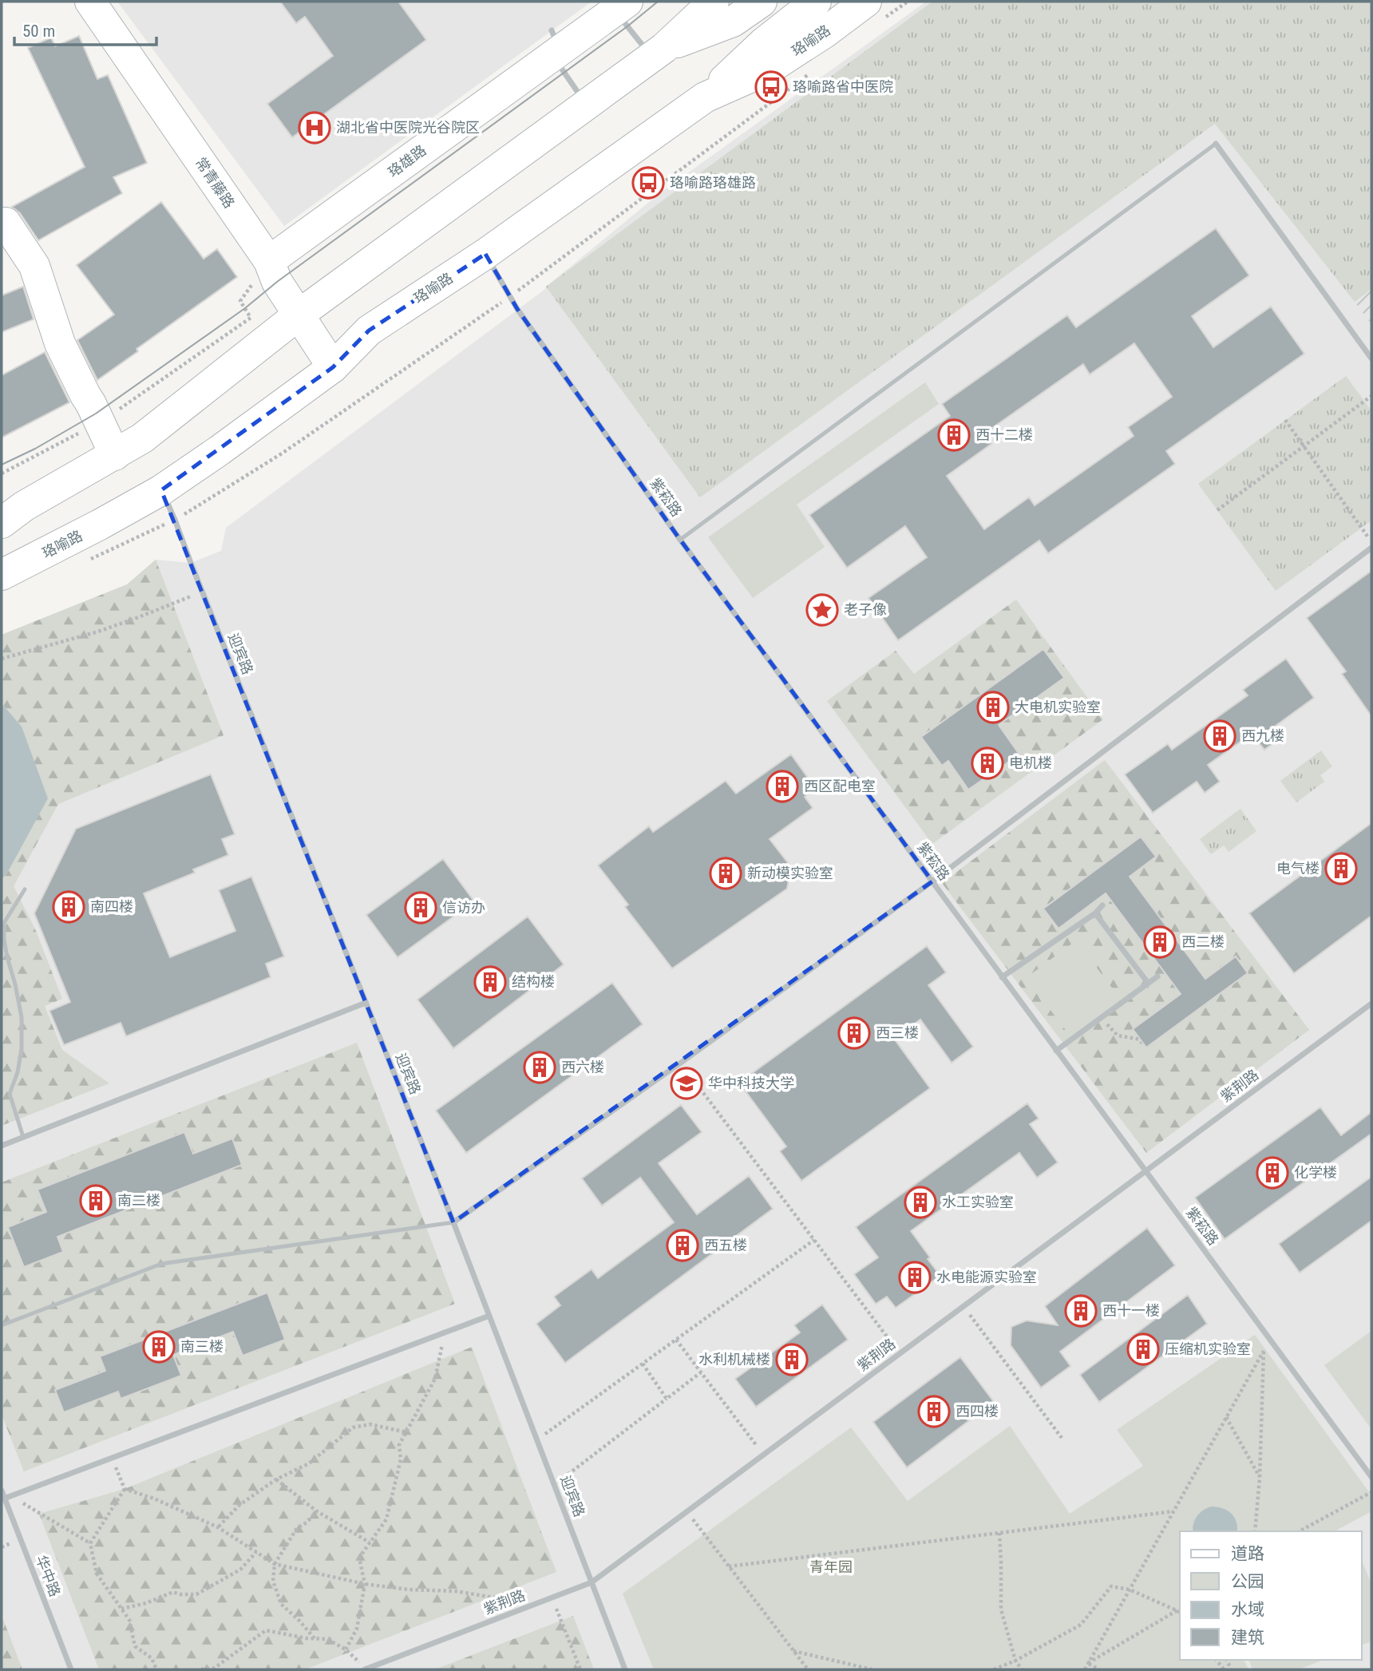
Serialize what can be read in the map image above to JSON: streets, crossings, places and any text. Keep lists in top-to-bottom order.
{
  "streets": {
    "main road": ["珞喻路", "珞雄路", "常青藤路"],
    "street": [
      "紫菘路",
      "迎宾路",
      "紫荆路",
      "华中路"
    ]
  },
  "crossings": [
    ["珞喻路", "常青藤路"],
    ["珞喻路", "紫菘路"],
    ["珞喻路", "迎宾路"],
    ["珞雄路", "常青藤路"],
    ["紫菘路", "紫荆路"],
    ["迎宾路", "紫荆路"]
  ],
  "parks": ["青年园"],
  "places": {
    "bus stop": ["珞喻路省中医院", "珞喻路珞雄路"],
    "hospital": ["湖北省中医院光谷院区"],
    "building": [
      "西十二楼",
      "大电机实验室",
      "西九楼",
      "电机楼",
      "西区配电室",
      "电气楼",
      "新动模实验室",
      "南四楼",
      "信访办",
      "西二楼",
      "结构楼",
      "西三楼",
      "西六楼",
      "化学楼",
      "南二楼",
      "水工实验室",
      "西五楼",
      "水电能源实验室",
      "西十一楼",
      "南三楼",
      "压缩机实验室",
      "水利机械楼",
      "西四楼"
    ],
    "place": ["老子像"],
    "school or university": ["华中科技大学"]
  },
  "legend": [
    "道路",
    "公园",
    "水域",
    "建筑"
  ],
  "scale_bar": "50 m"
}
